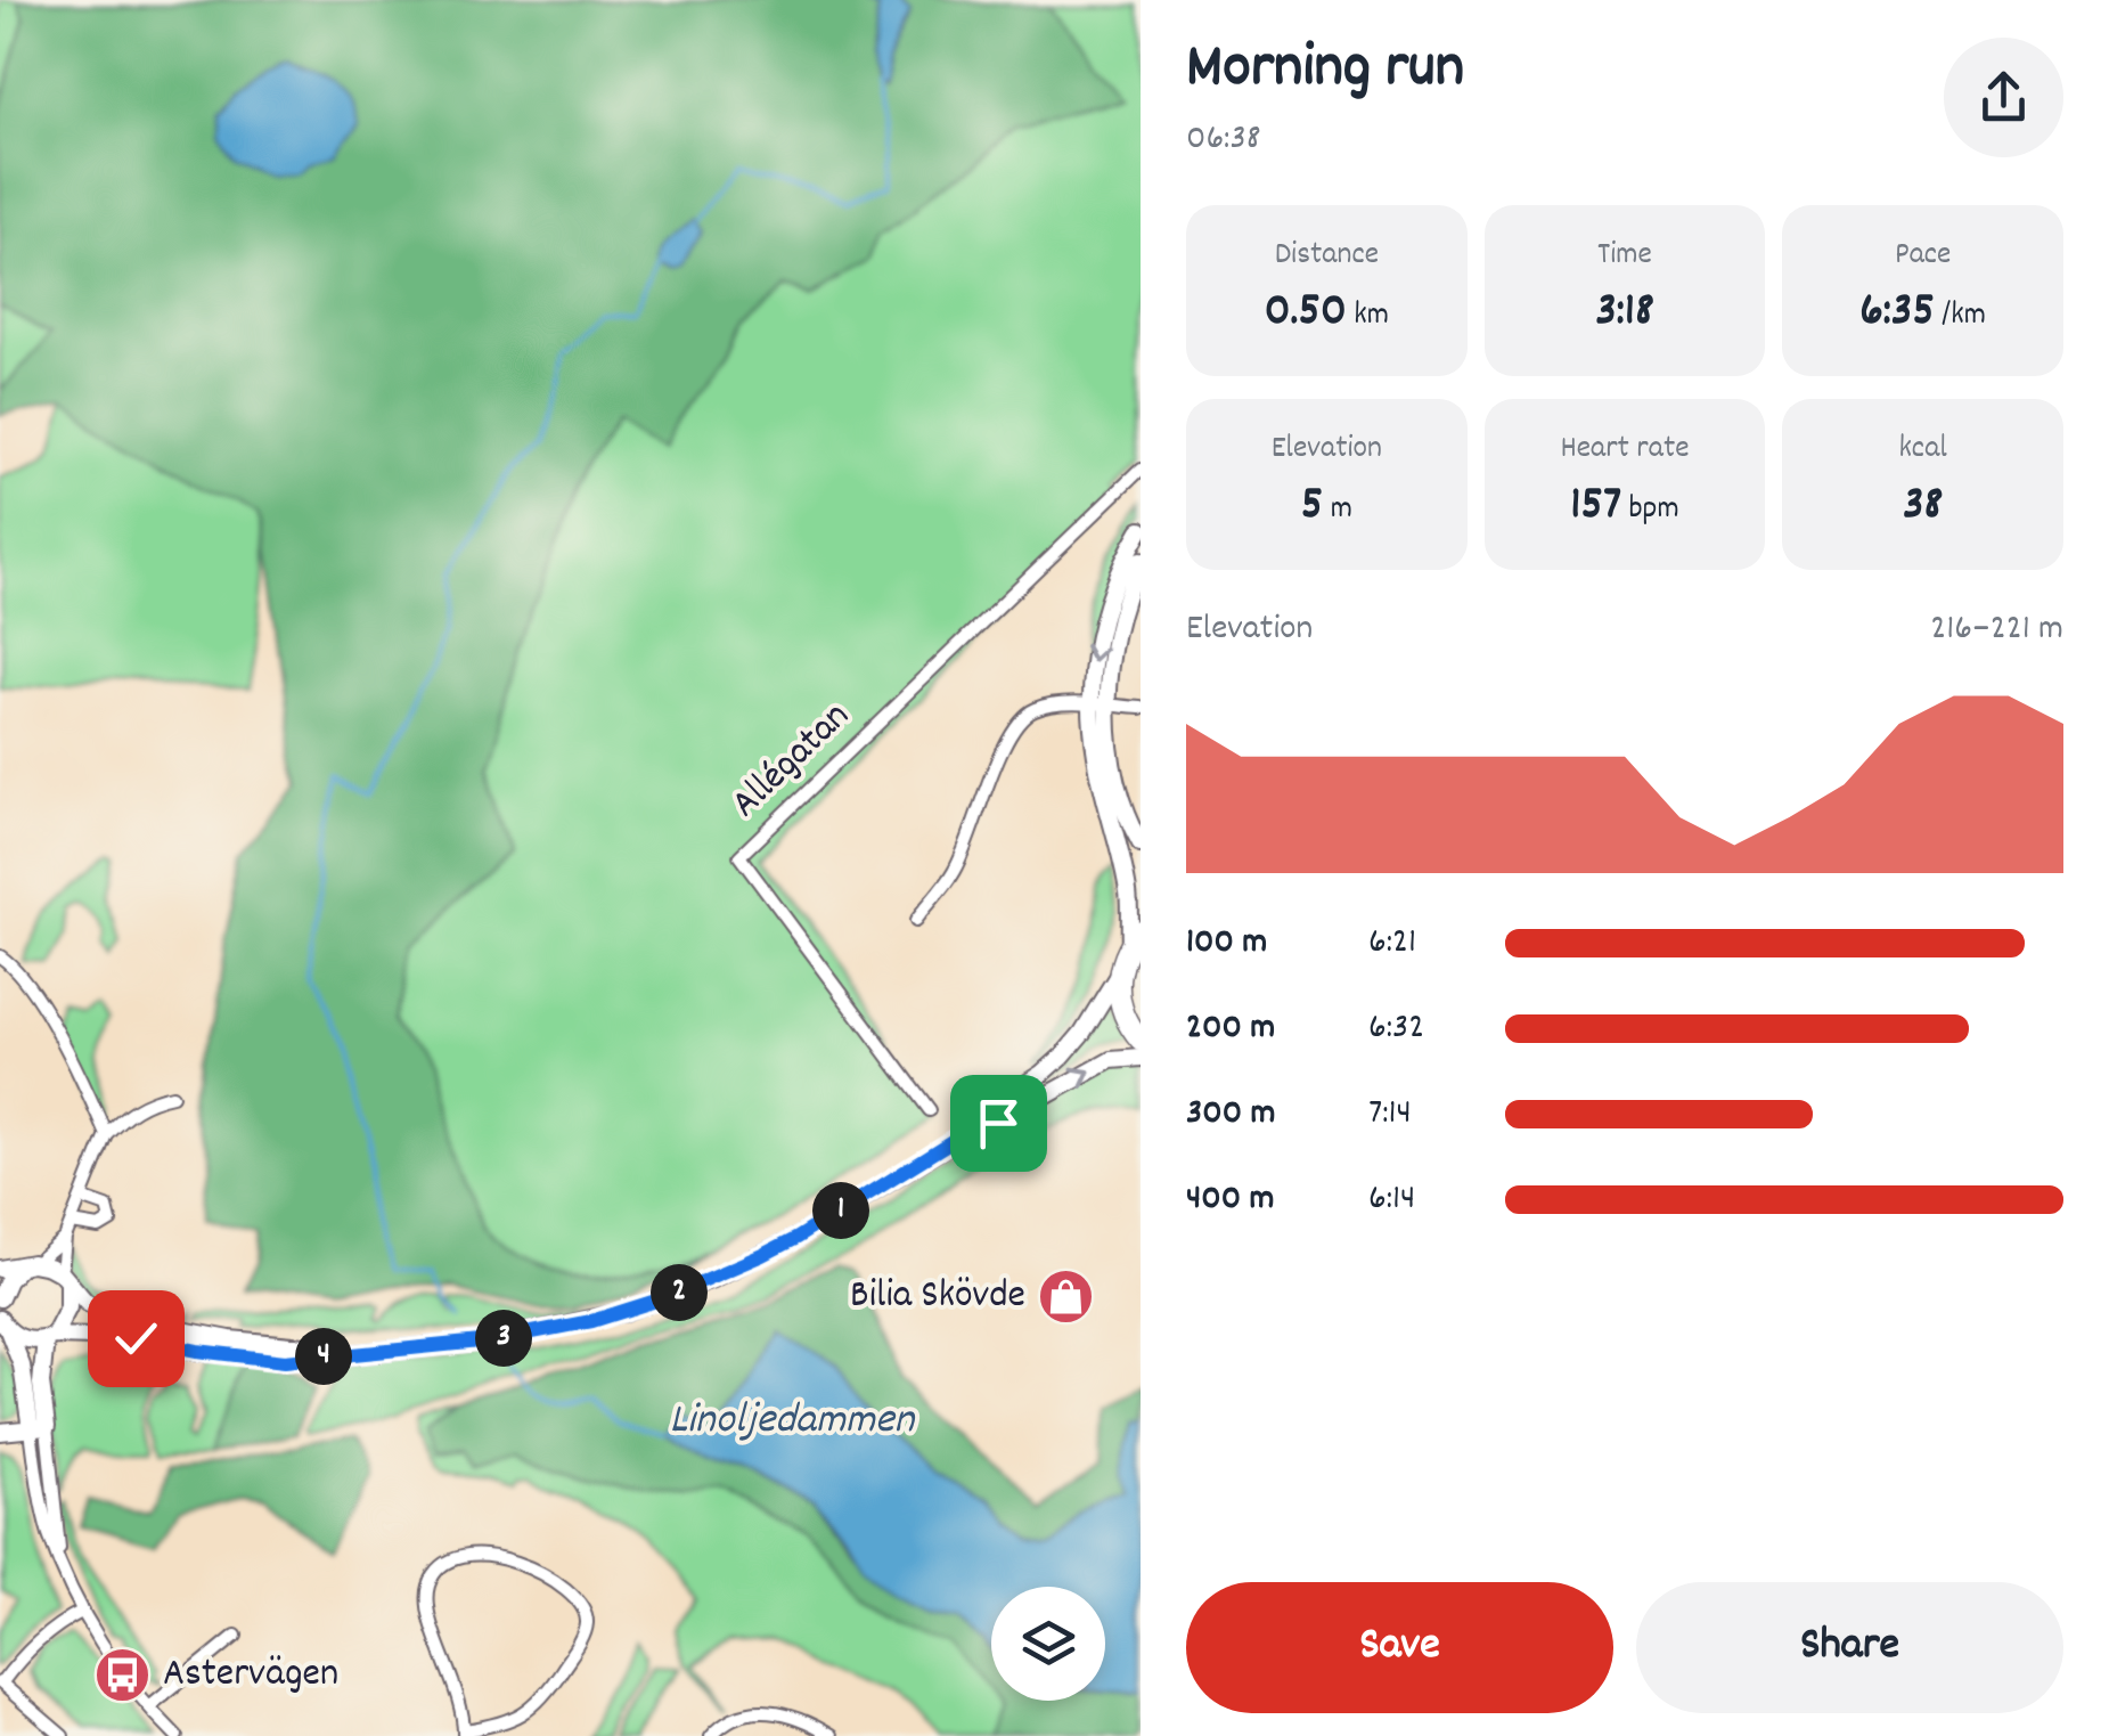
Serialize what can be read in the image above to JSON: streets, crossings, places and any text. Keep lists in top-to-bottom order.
{
  "streets": {
    "street": ["Allégatan"]
  },
  "water": ["Linoljedammen"],
  "places": {
    "shop": ["Bilia Skövde"],
    "bus stop": ["Astervägen"]
  },
  "page": {
    "heading": ["Morning run", "06:38"],
    "stats": [
      ["Distance", "0.50 km"],
      ["Time", "3:18"],
      ["Pace", "6:35 /km"],
      ["Elevation", "5 m"],
      ["Heart rate", "157 bpm"],
      ["kcal", "38"]
    ],
    "chart": ["Elevation", "216–221 m"],
    "list": [
      {
        "name": "100 m",
        "note": "6:21"
      },
      {
        "name": "200 m",
        "note": "6:32"
      },
      {
        "name": "300 m",
        "note": "7:14"
      },
      {
        "name": "400 m",
        "note": "6:14"
      }
    ],
    "pins": [
      "1",
      "2",
      "3",
      "4"
    ],
    "buttons": ["Save", "Share"]
  }
}
